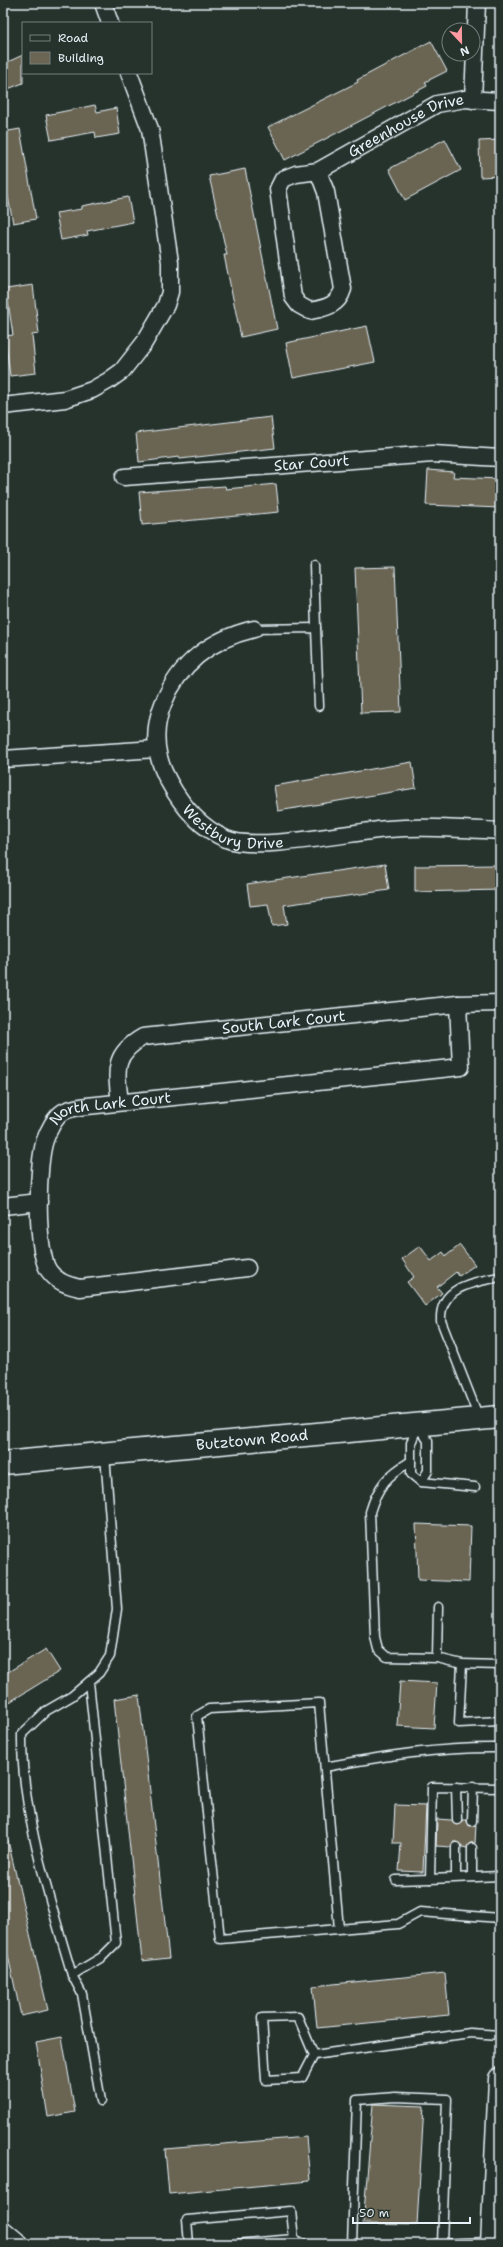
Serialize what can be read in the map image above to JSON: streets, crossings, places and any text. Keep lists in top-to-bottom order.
{
  "streets": {
    "street": [
      "Greenhouse Drive",
      "Star Court",
      "Westbury Drive",
      "South Lark Court",
      "North Lark Court",
      "Butztown Road"
    ]
  },
  "crossings": [
    ["South Lark Court", "North Lark Court"]
  ],
  "legend": ["Road", "Building"],
  "scale_bar": "50 m",
  "north": "bottom"
}
